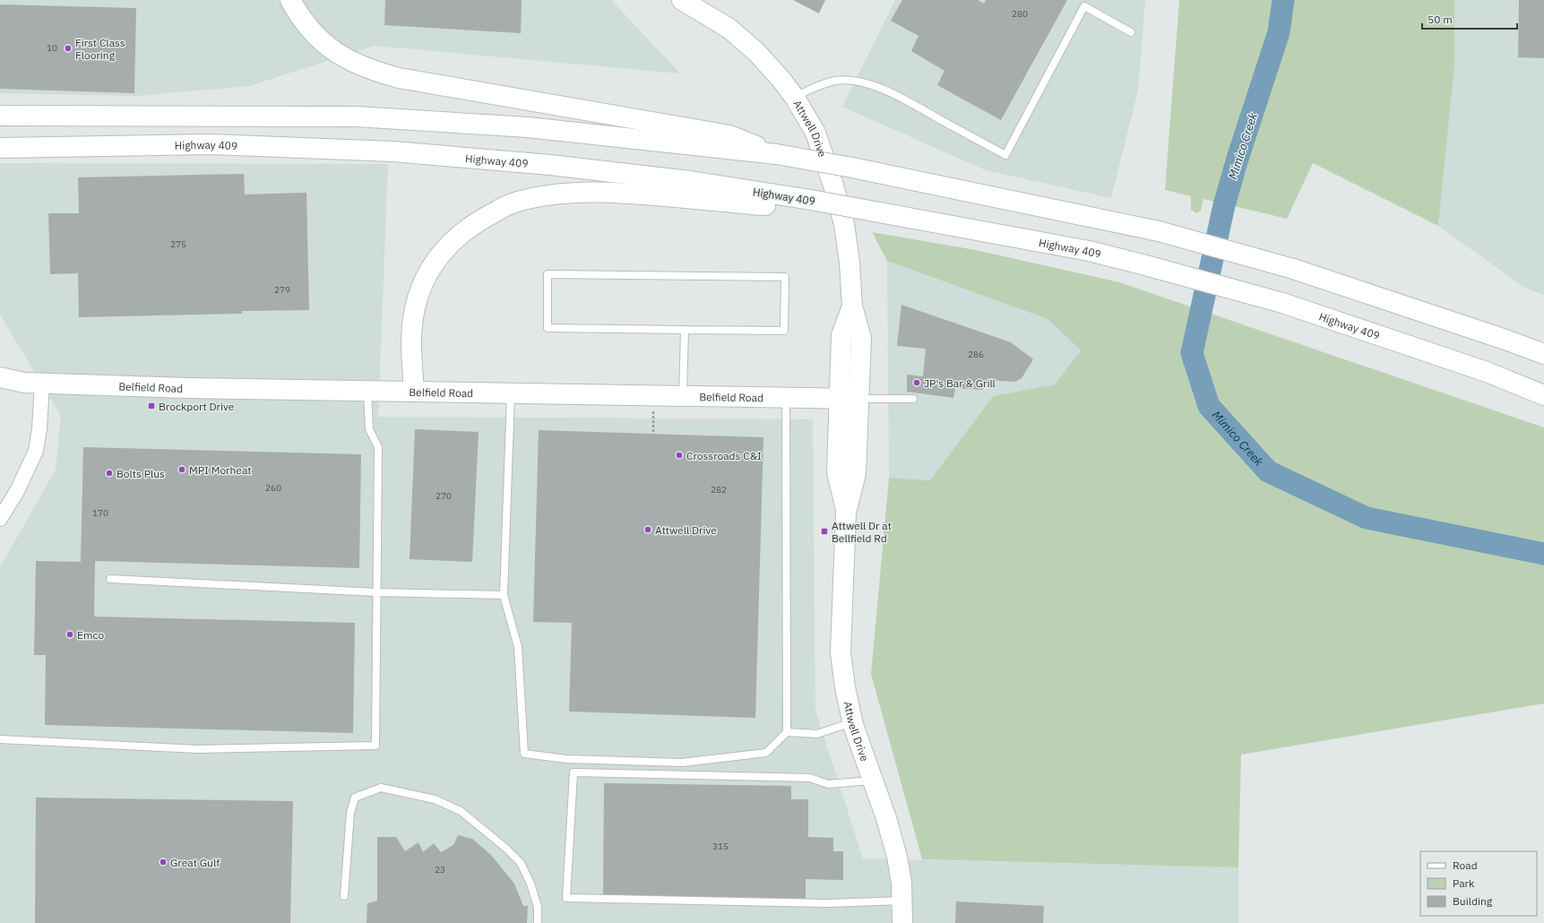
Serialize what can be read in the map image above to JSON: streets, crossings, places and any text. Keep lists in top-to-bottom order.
{
  "streets": {
    "main road": ["Attwell Drive", "Highway 409", "Belfield Road"]
  },
  "crossings": [
    ["Attwell Drive", "Belfield Road"]
  ],
  "water": ["Mimico Creek"],
  "places": {
    "other": [
      "First Class Flooring",
      "JP's Bar & Grill",
      "Crossroads C&I",
      "MPI Morheat",
      "Bolts Plus",
      "Attwell Drive",
      "Emco",
      "Great Gulf"
    ],
    "transit": ["Brockport Drive", "Attwell Dr at Bellfield Rd"]
  },
  "house_numbers": [
    "280",
    "10",
    "275",
    "279",
    "286",
    "260",
    "282",
    "270",
    "170",
    "315",
    "23"
  ],
  "legend": ["Road", "Park", "Building"],
  "scale_bar": "50 m"
}
